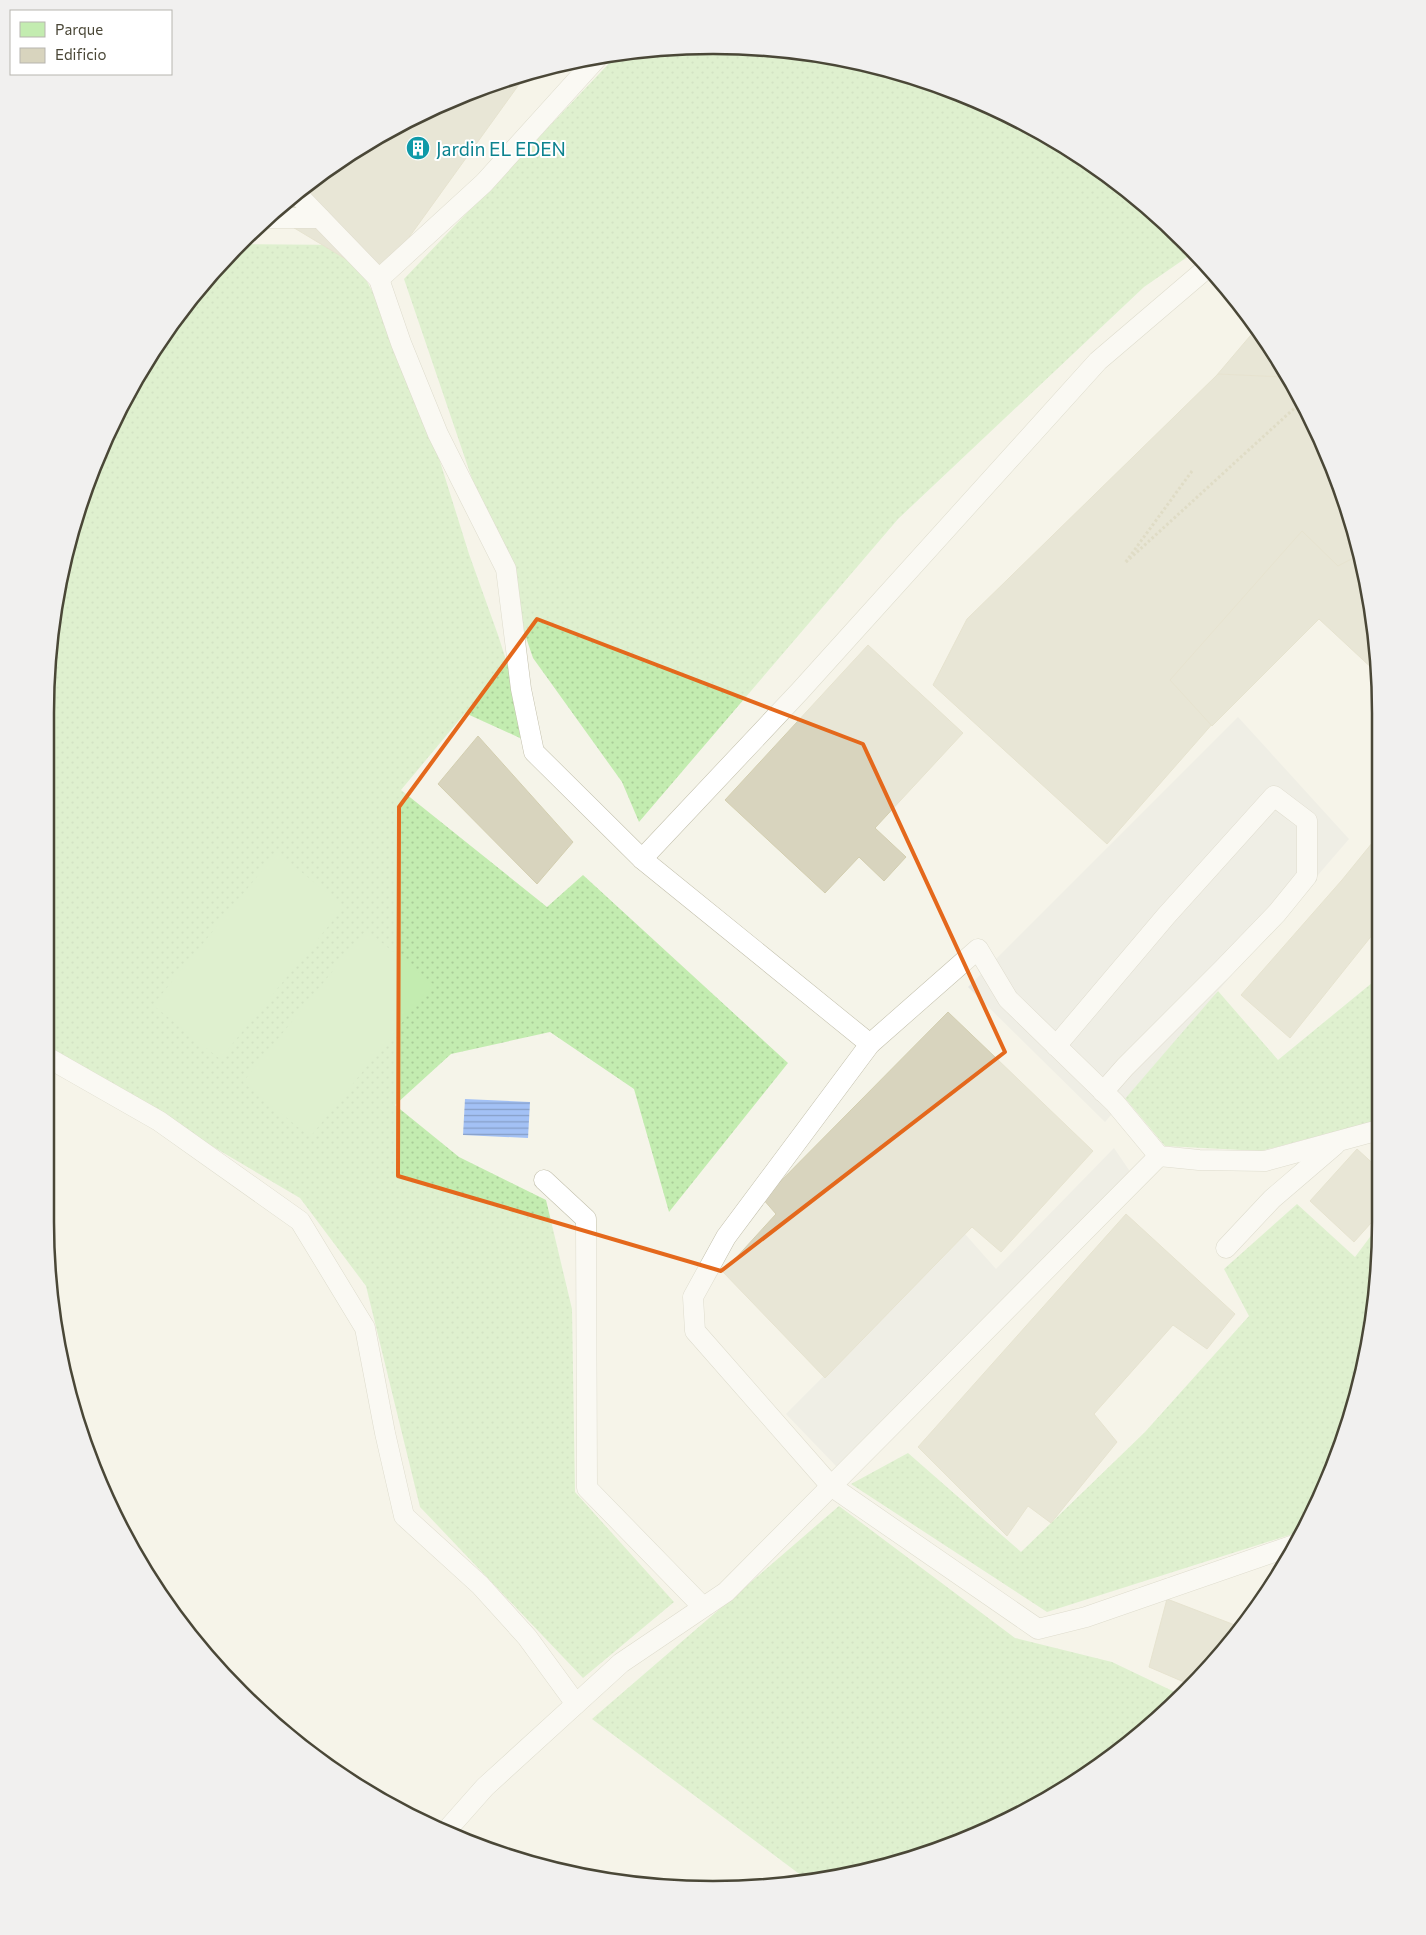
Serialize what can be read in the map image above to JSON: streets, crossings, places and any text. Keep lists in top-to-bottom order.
{
  "places": {
    "building": ["Jardin EL EDEN"]
  },
  "legend": ["Parque", "Edificio"]
}
